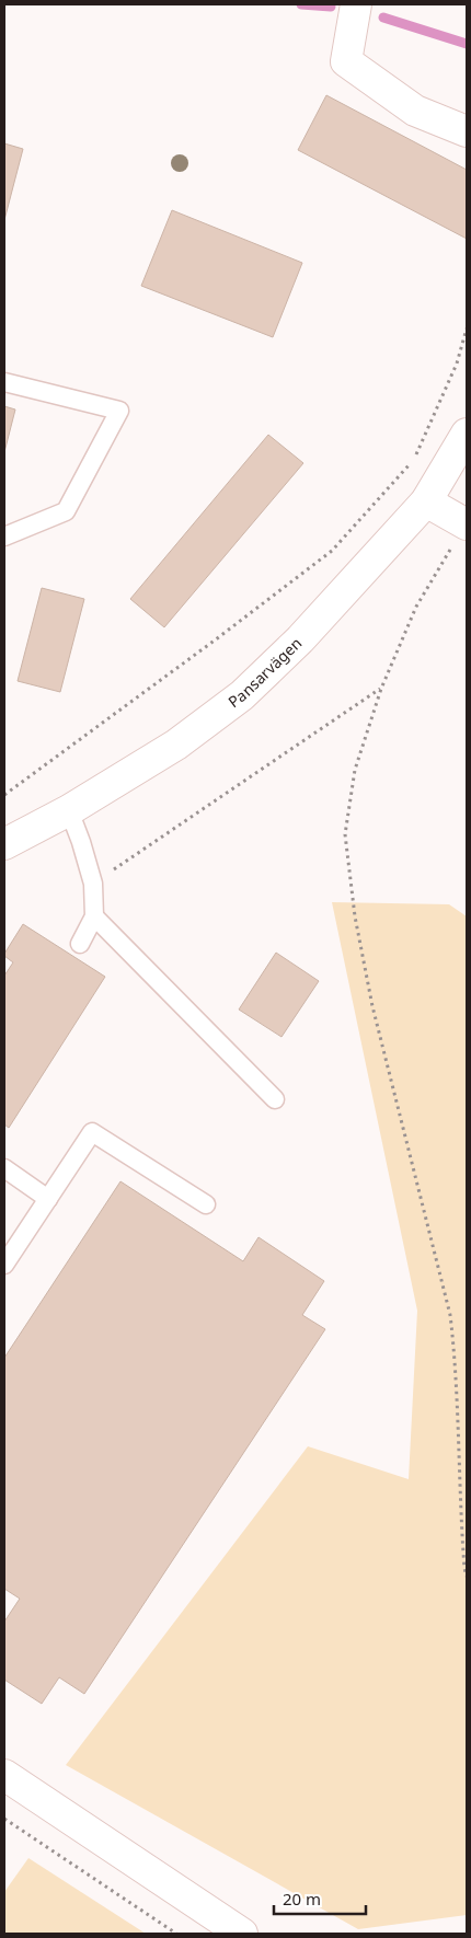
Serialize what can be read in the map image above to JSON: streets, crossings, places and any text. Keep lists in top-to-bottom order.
{
  "streets": {
    "street": ["Pansarvägen"]
  },
  "scale_bar": "20 m"
}
